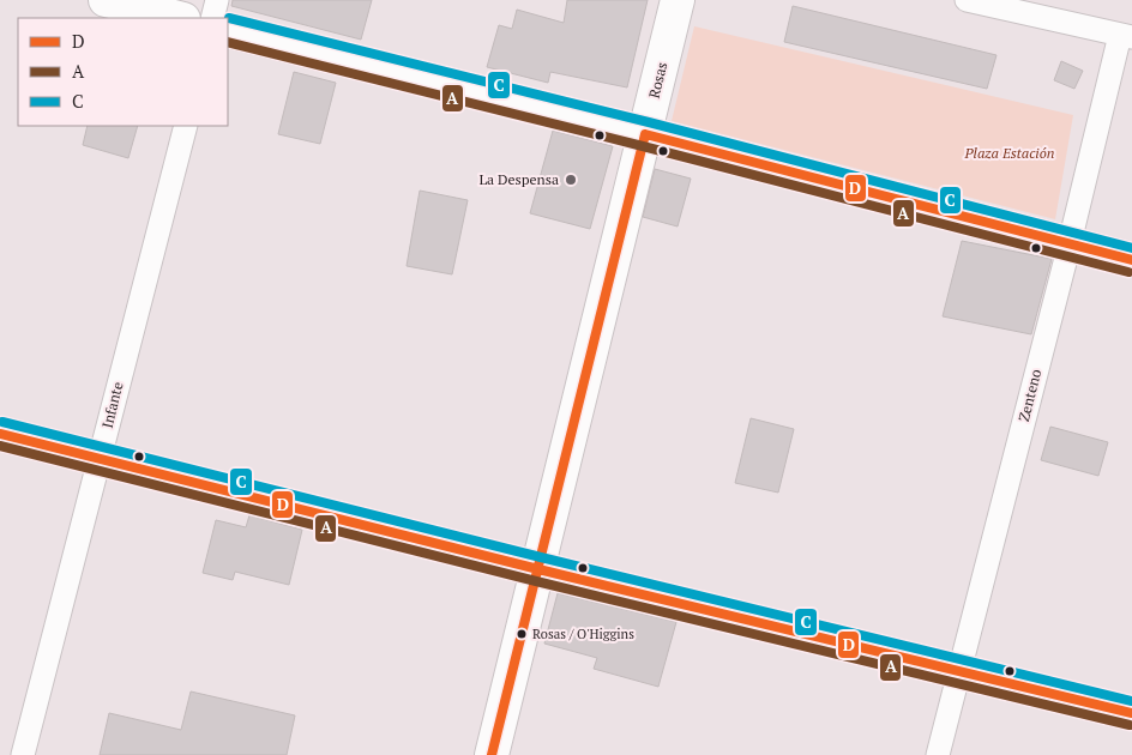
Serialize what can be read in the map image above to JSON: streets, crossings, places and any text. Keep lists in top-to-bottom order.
{
  "streets": {
    "street": ["Rosas", "Zenteno", "Infante"]
  },
  "parks": ["Plaza Estación"],
  "places": ["La Despensa", "Rosas / O'Higgins"],
  "lines": ["transit line C", "transit line A", "transit line D"],
  "legend": ["D", "A", "C"]
}
